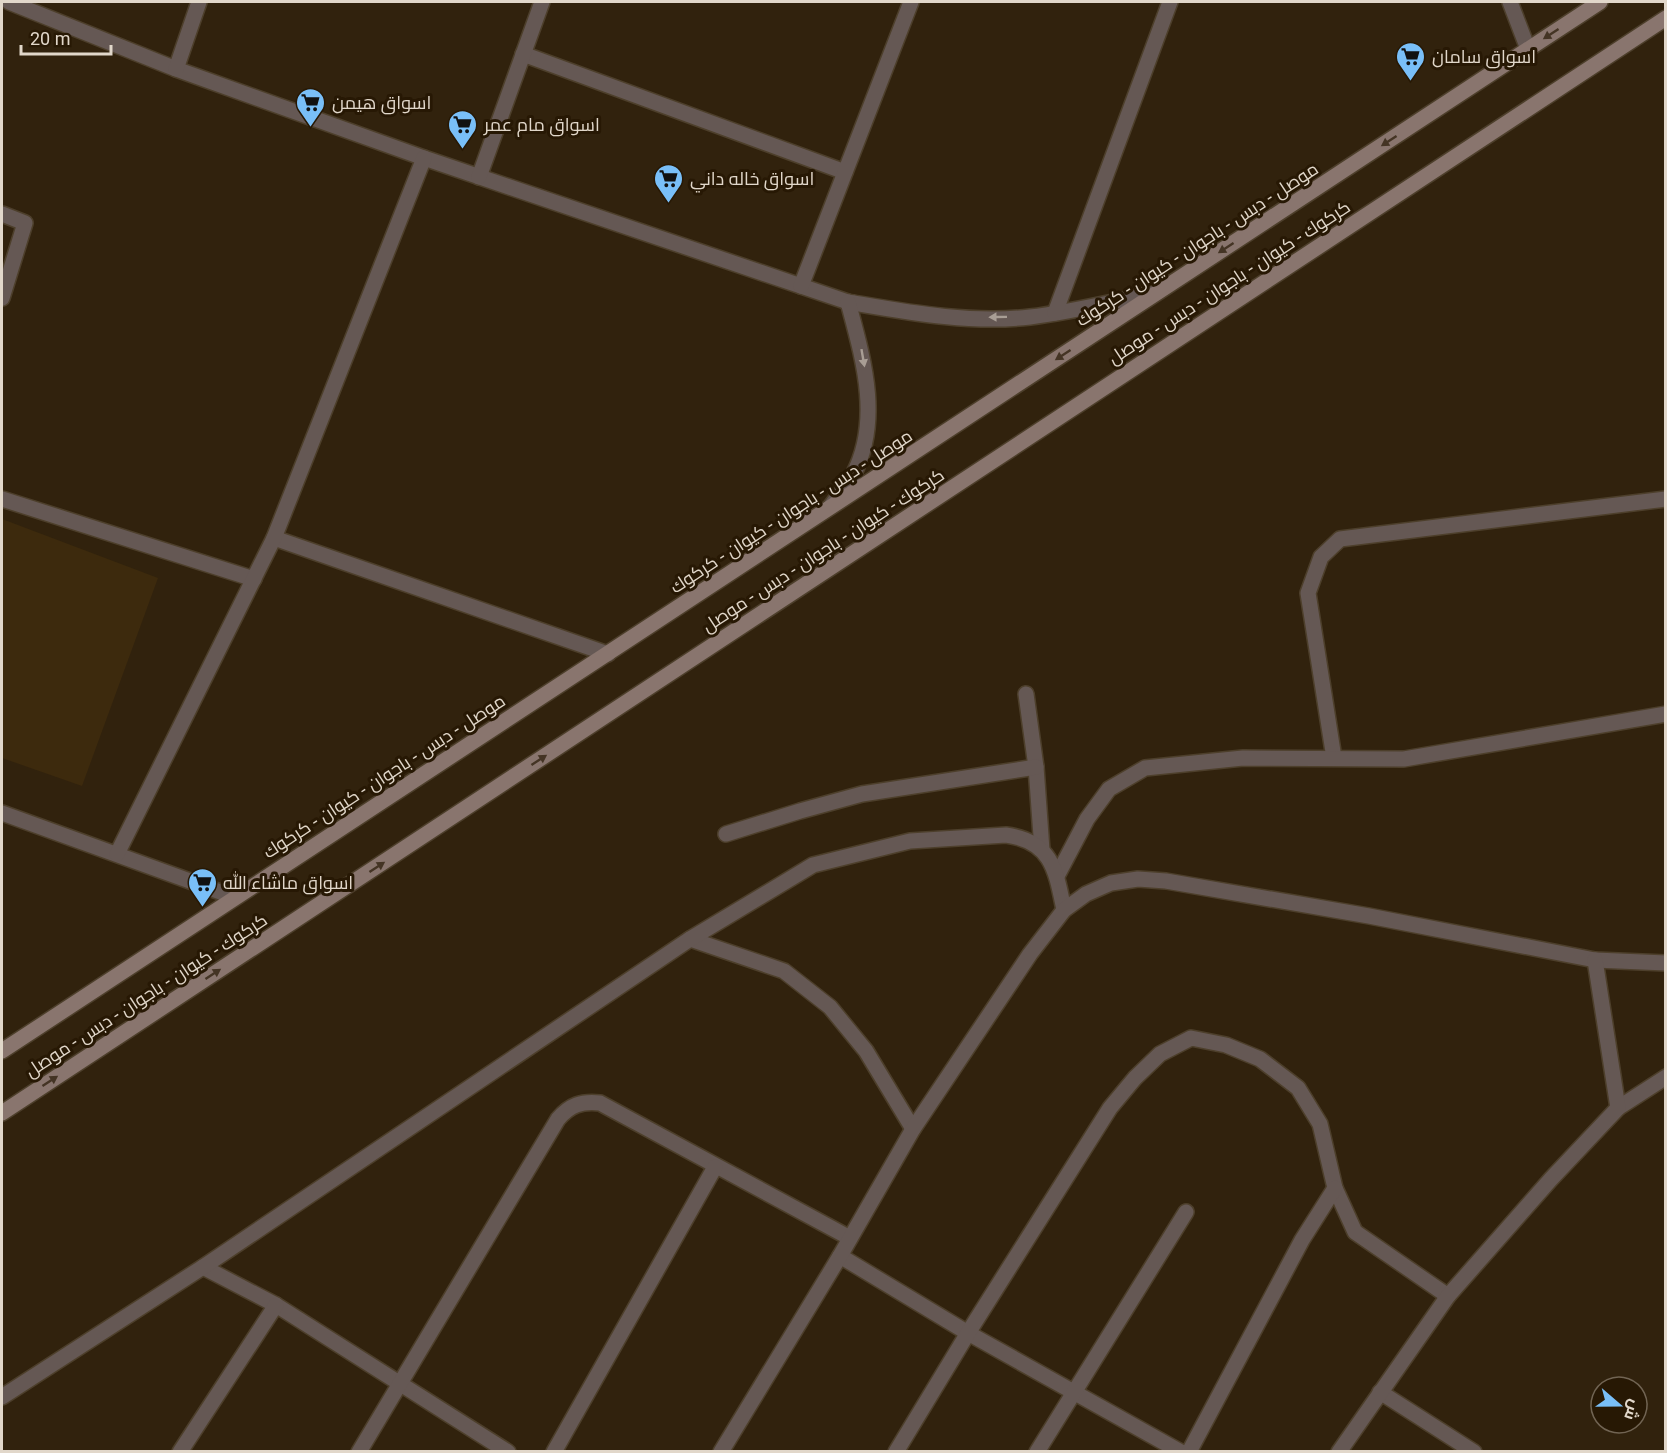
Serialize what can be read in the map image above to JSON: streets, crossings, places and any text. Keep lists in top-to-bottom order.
{
  "streets": {
    "main road": ["موصل - دبس - باجوان - كيوان - كركوك", "كركوك - كيوان - باجوان - دبس - موصل"]
  },
  "one_way": ["موصل - دبس - باجوان - كيوان - كركوك", "كركوك - كيوان - باجوان - دبس - موصل"],
  "places": {
    "supermarket": [
      "اسواق سامان",
      "اسواق هيمن",
      "اسواق مام عمر",
      "اسواق خاله داني",
      "اسواق ماشاء الله"
    ]
  },
  "scale_bar": "20 m",
  "north": "right"
}
